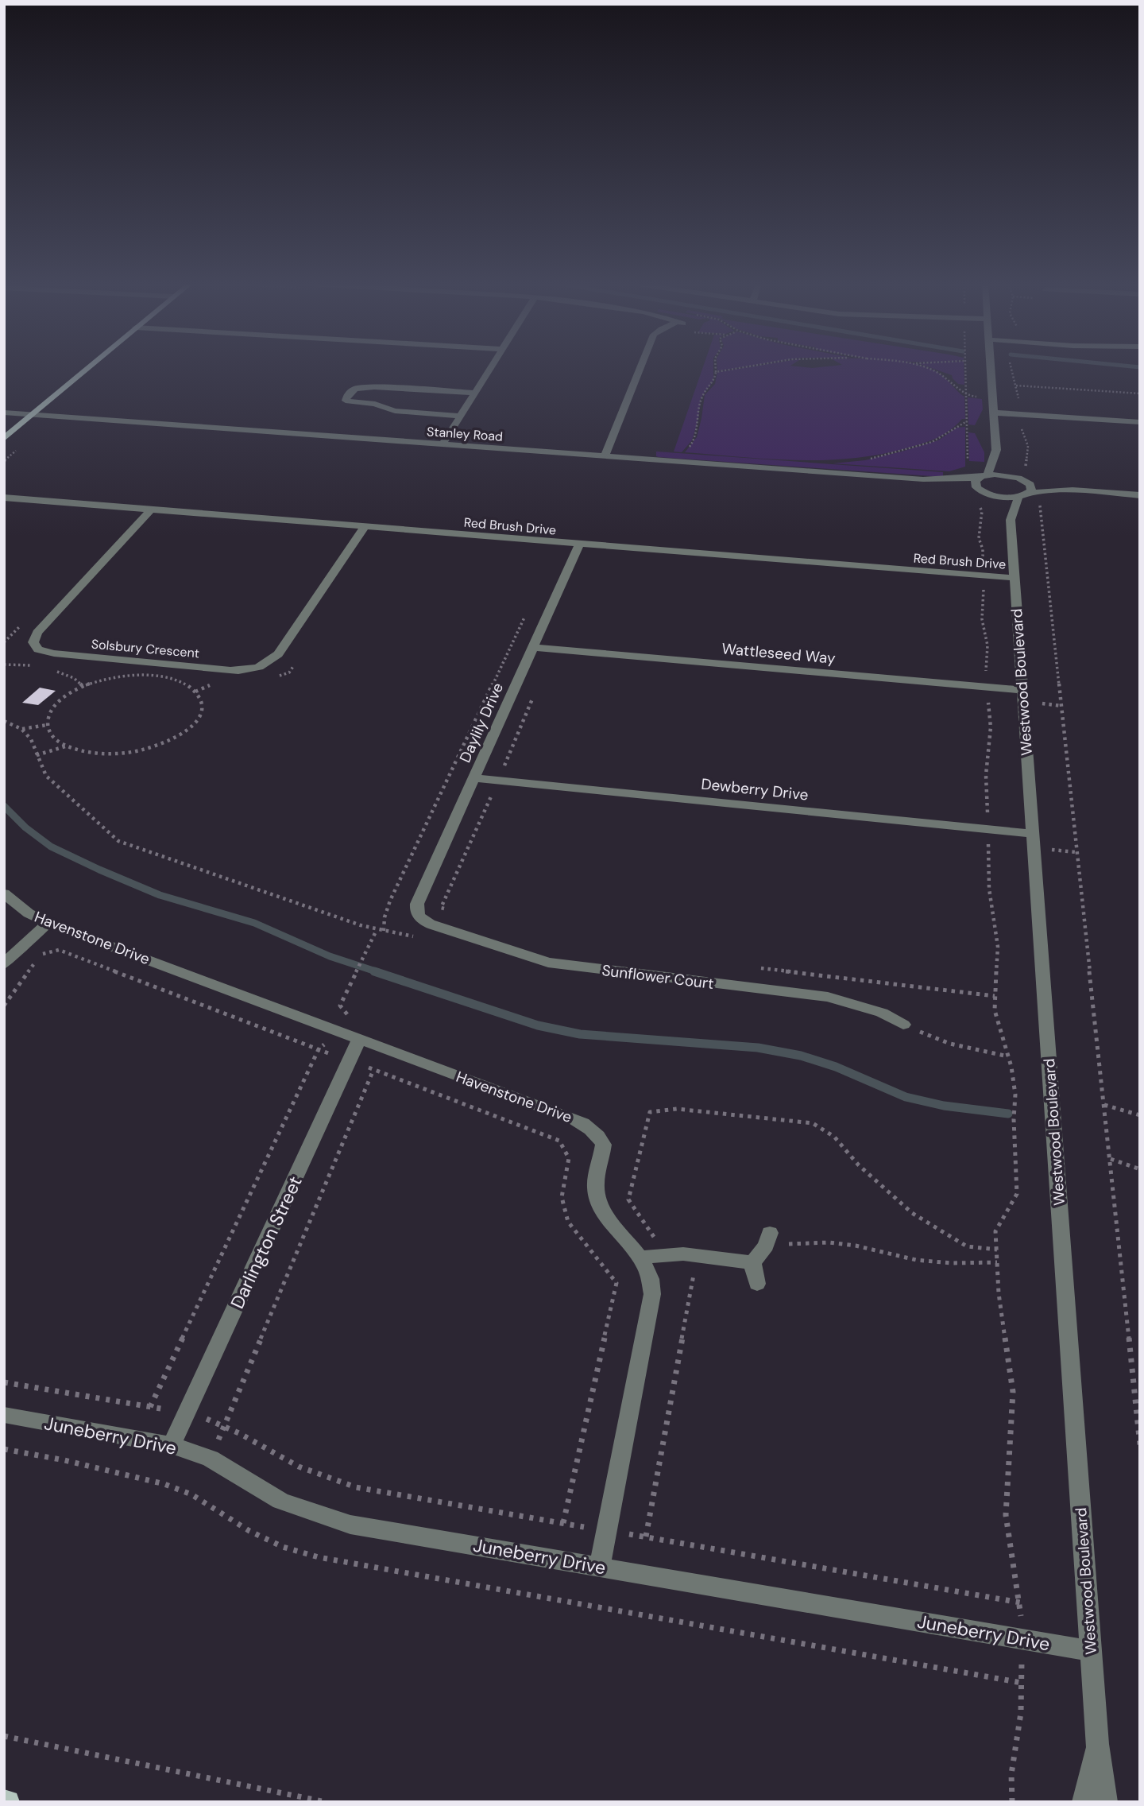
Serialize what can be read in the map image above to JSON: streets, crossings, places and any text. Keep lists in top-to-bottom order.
{
  "streets": {
    "street": [
      "Stanley Road",
      "Red Brush Drive",
      "Solsbury Crescent",
      "Wattleseed Way",
      "Westwood Boulevard",
      "Daylily Drive",
      "Dewberry Drive",
      "Havenstone Drive",
      "Sunflower Court",
      "Darlington Street",
      "Juneberry Drive"
    ]
  },
  "crossings": [
    ["Red Brush Drive", "Solsbury Crescent"],
    ["Red Brush Drive", "Westwood Boulevard"],
    ["Red Brush Drive", "Daylily Drive"],
    ["Wattleseed Way", "Westwood Boulevard"],
    ["Wattleseed Way", "Daylily Drive"],
    ["Westwood Boulevard", "Dewberry Drive"],
    ["Westwood Boulevard", "Juneberry Drive"],
    ["Daylily Drive", "Dewberry Drive"],
    ["Daylily Drive", "Sunflower Court"],
    ["Havenstone Drive", "Darlington Street"],
    ["Havenstone Drive", "Juneberry Drive"],
    ["Darlington Street", "Juneberry Drive"]
  ]
}
